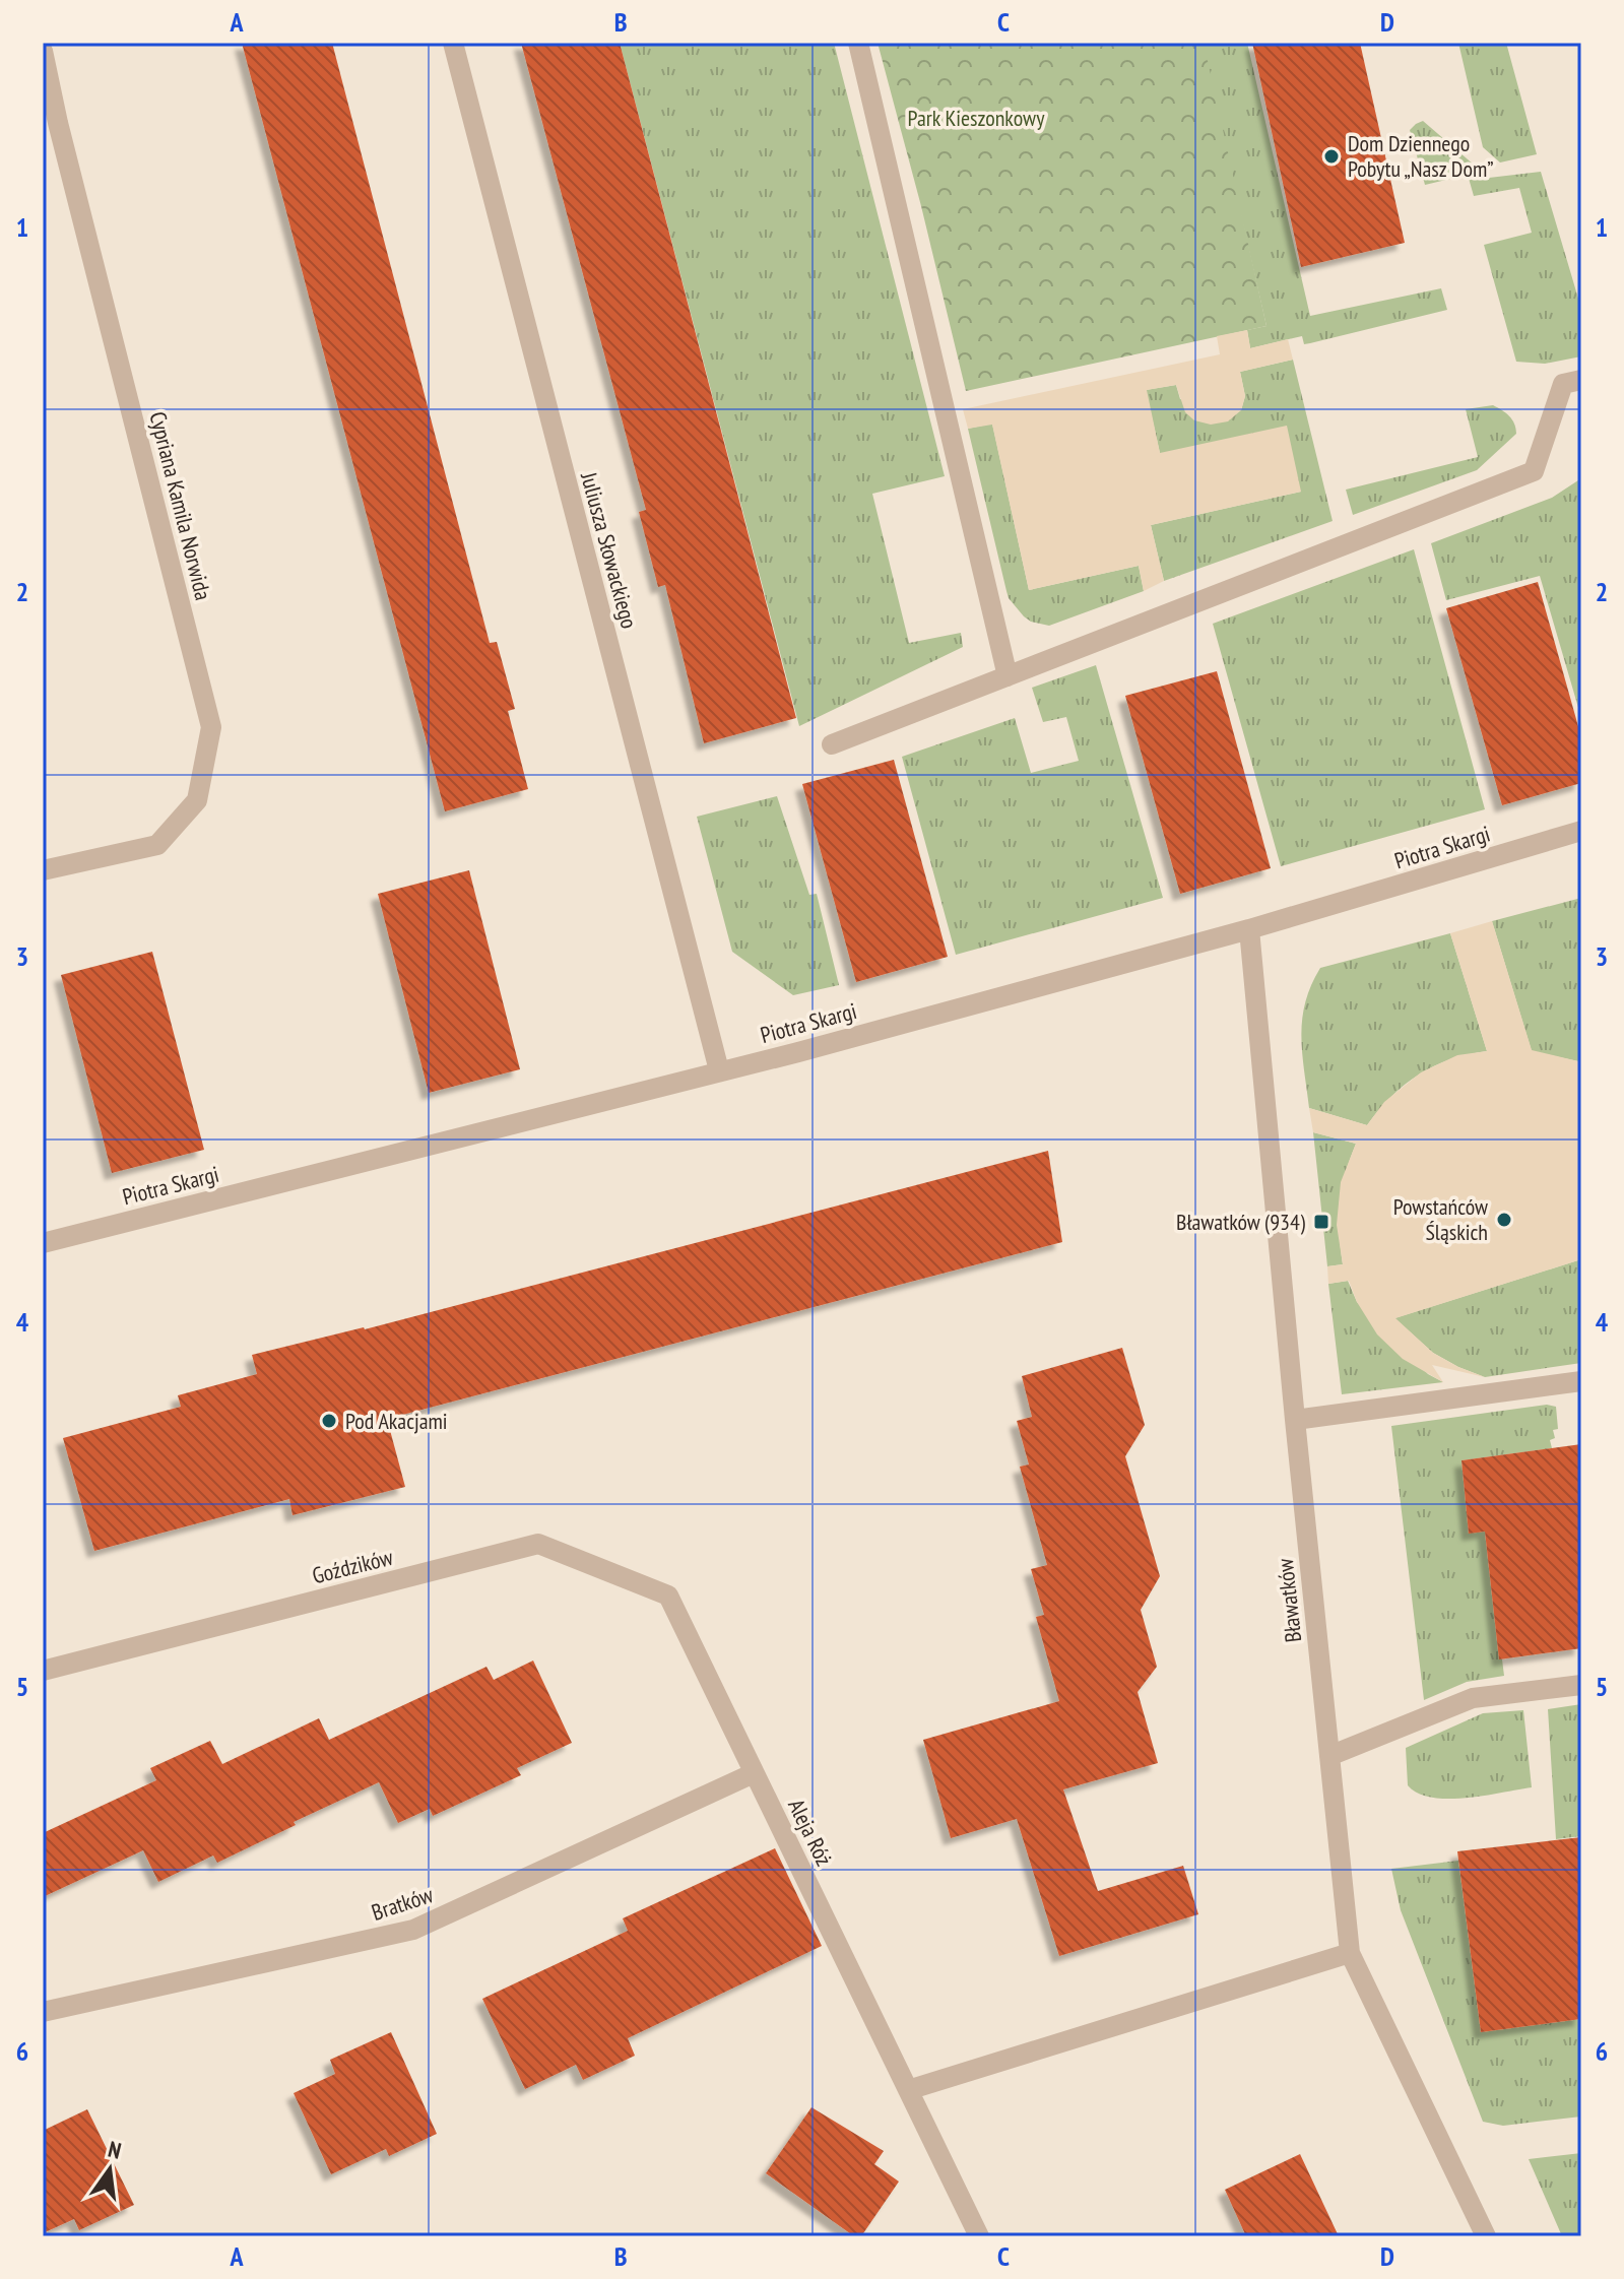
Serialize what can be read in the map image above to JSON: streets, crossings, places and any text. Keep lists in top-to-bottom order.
{
  "streets": {
    "street": [
      "Cypriana Kamila Norwida",
      "Juliusza Słowackiego",
      "Piotra Skargi",
      "Goździków",
      "Bławatków",
      "Aleja Róż",
      "Bratków"
    ]
  },
  "crossings": [
    ["Juliusza Słowackiego", "Piotra Skargi"],
    ["Piotra Skargi", "Bławatków"],
    ["Goździków", "Aleja Róż"],
    ["Aleja Róż", "Bratków"]
  ],
  "parks": ["Park Kieszonkowy"],
  "places": {
    "other": ["Dom Dziennego Pobytu „Nasz Dom”", "Powstańców Śląskich", "Pod Akacjami"],
    "transit": ["Bławatków (934)"]
  },
  "north": "top",
  "grid": {
    "columns": [
      "A",
      "B",
      "C",
      "D"
    ],
    "rows": [
      "1",
      "2",
      "3",
      "4",
      "5",
      "6"
    ]
  }
}
